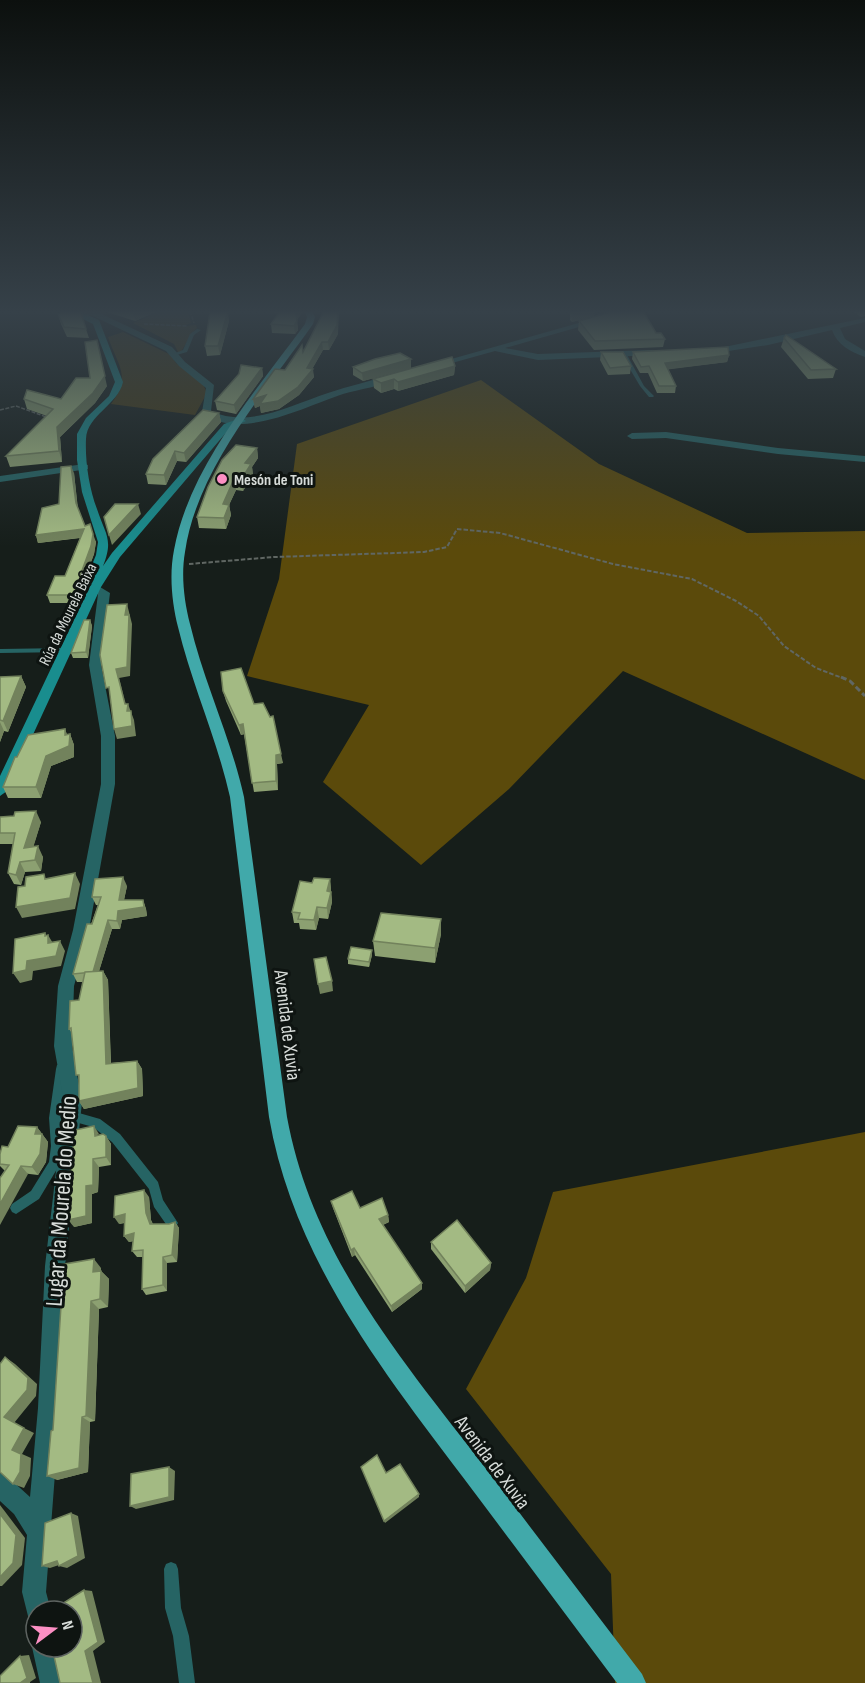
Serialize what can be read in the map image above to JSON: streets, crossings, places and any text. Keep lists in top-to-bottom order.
{
  "streets": {
    "main road": ["Avenida de Xuvia"],
    "street": ["Rúa da Mourela Baixa", "Lugar da Mourela do Medio"]
  },
  "crossings": [
    ["Rúa da Mourela Baixa", "Avenida de Xuvia"],
    ["Rúa da Mourela Baixa", "Lugar da Mourela do Medio"]
  ],
  "places": ["Mesón de Toni"],
  "north": "right"
}
